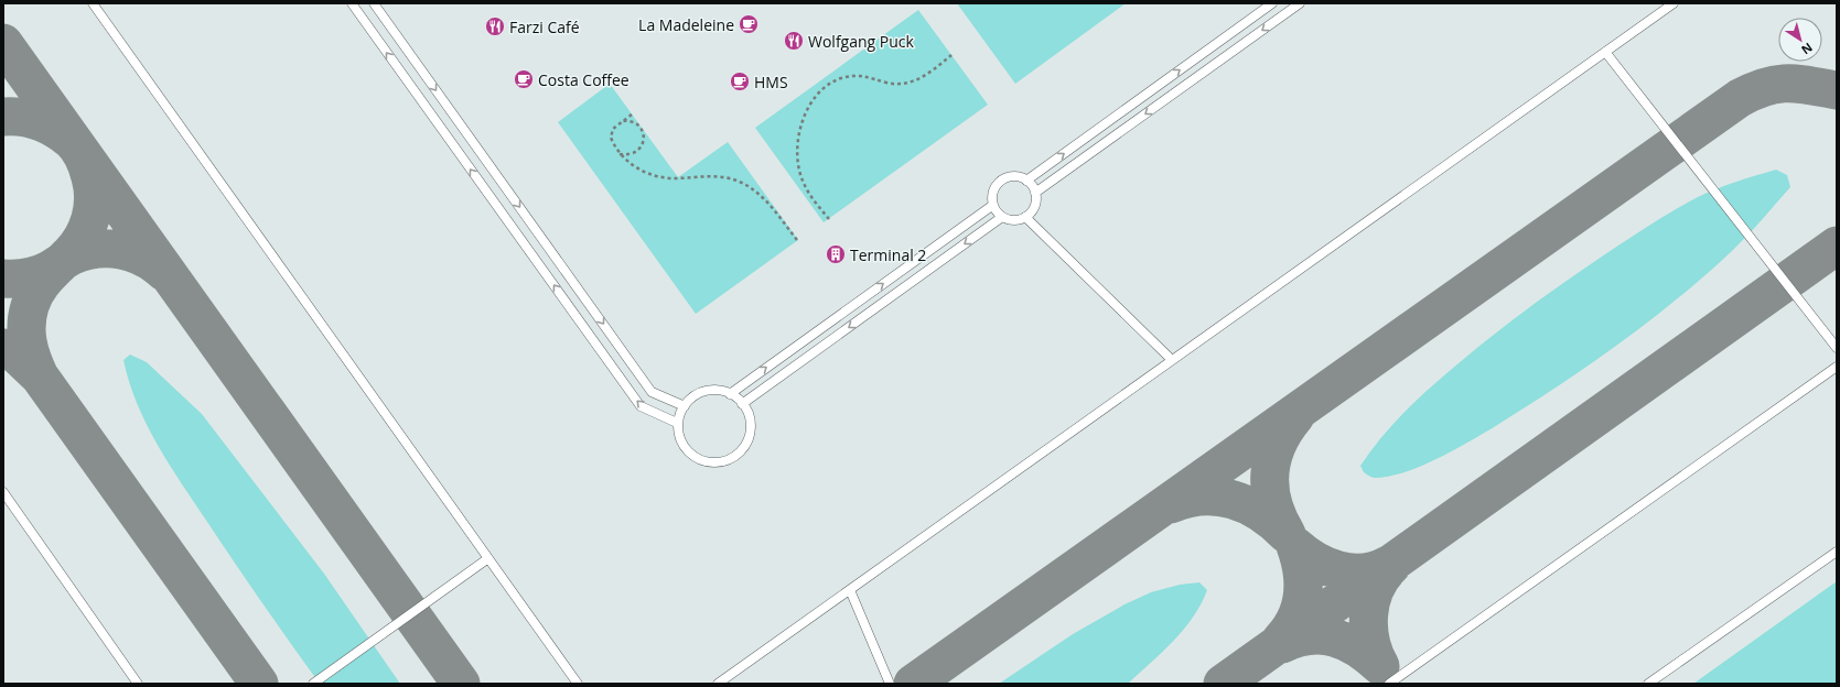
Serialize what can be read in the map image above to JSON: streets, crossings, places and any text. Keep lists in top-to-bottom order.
{
  "places": {
    "cafe": ["La Madeleine", "Costa Coffee", "HMS"],
    "restaurant": ["Farzi Café", "Wolfgang Puck"],
    "building": ["Terminal 2"]
  },
  "north": "bottom right"
}
